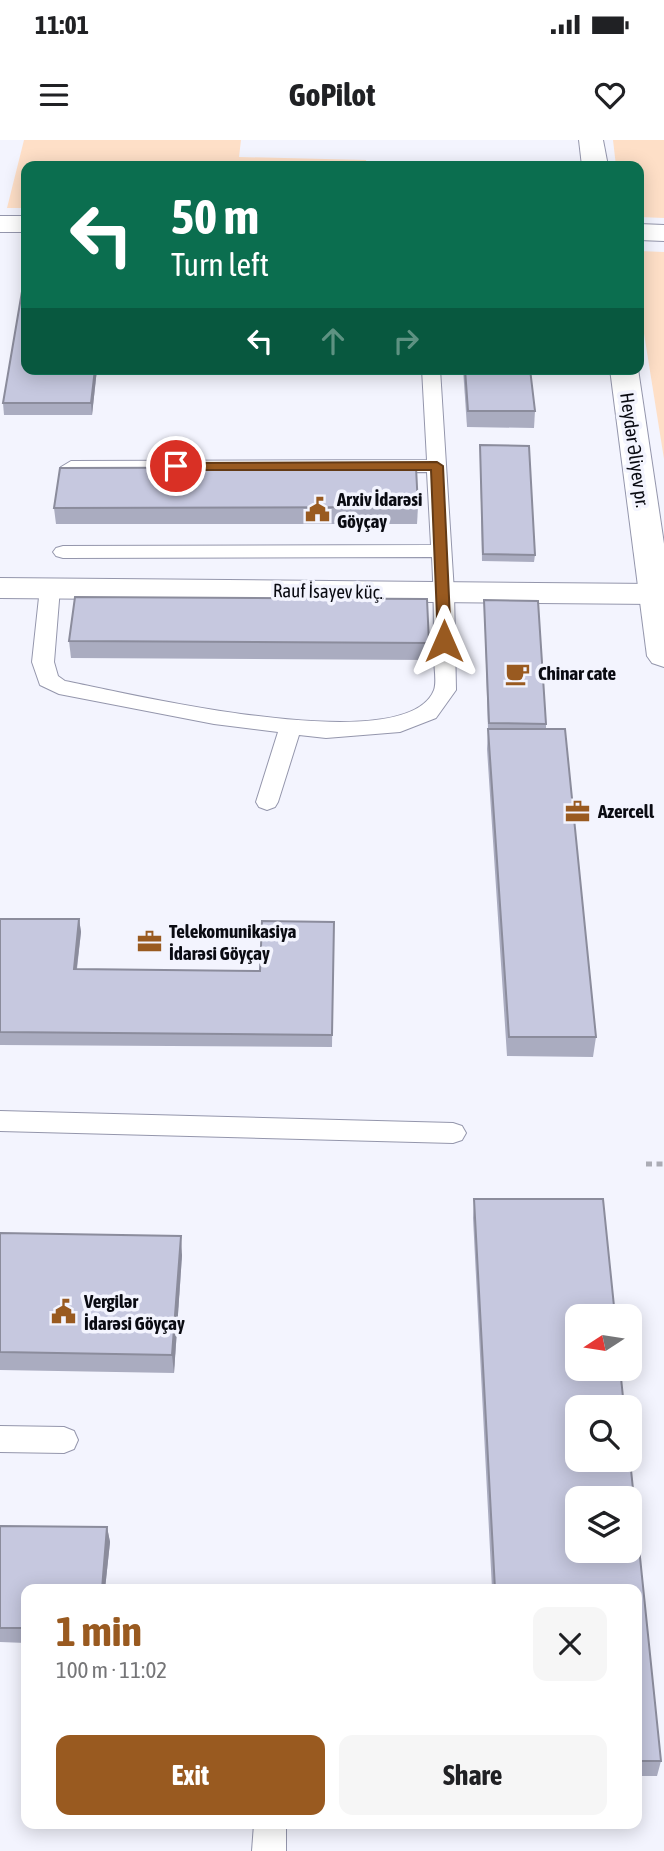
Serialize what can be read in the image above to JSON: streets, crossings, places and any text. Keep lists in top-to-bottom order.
{
  "streets": {
    "street": ["Heydər Əliyev pr.", "Rauf İsayev küç."]
  },
  "crossings": [
    ["Heydər Əliyev pr.", "Rauf İsayev küç."]
  ],
  "places": {
    "public building": ["Arxiv İdarəsi Göyçay", "Vergilər İdarəsi Göyçay"],
    "cafe": ["Chinar cate"],
    "office": ["Azercell", "Telekomunikasiya İdarəsi Göyçay"]
  },
  "north": "left",
  "page": {
    "status": "11:01",
    "header": "GoPilot",
    "turn": ["50 m", "Turn left"],
    "heading": ["1 min", "100 m · 11:02"],
    "buttons": ["Exit", "Share"]
  }
}
